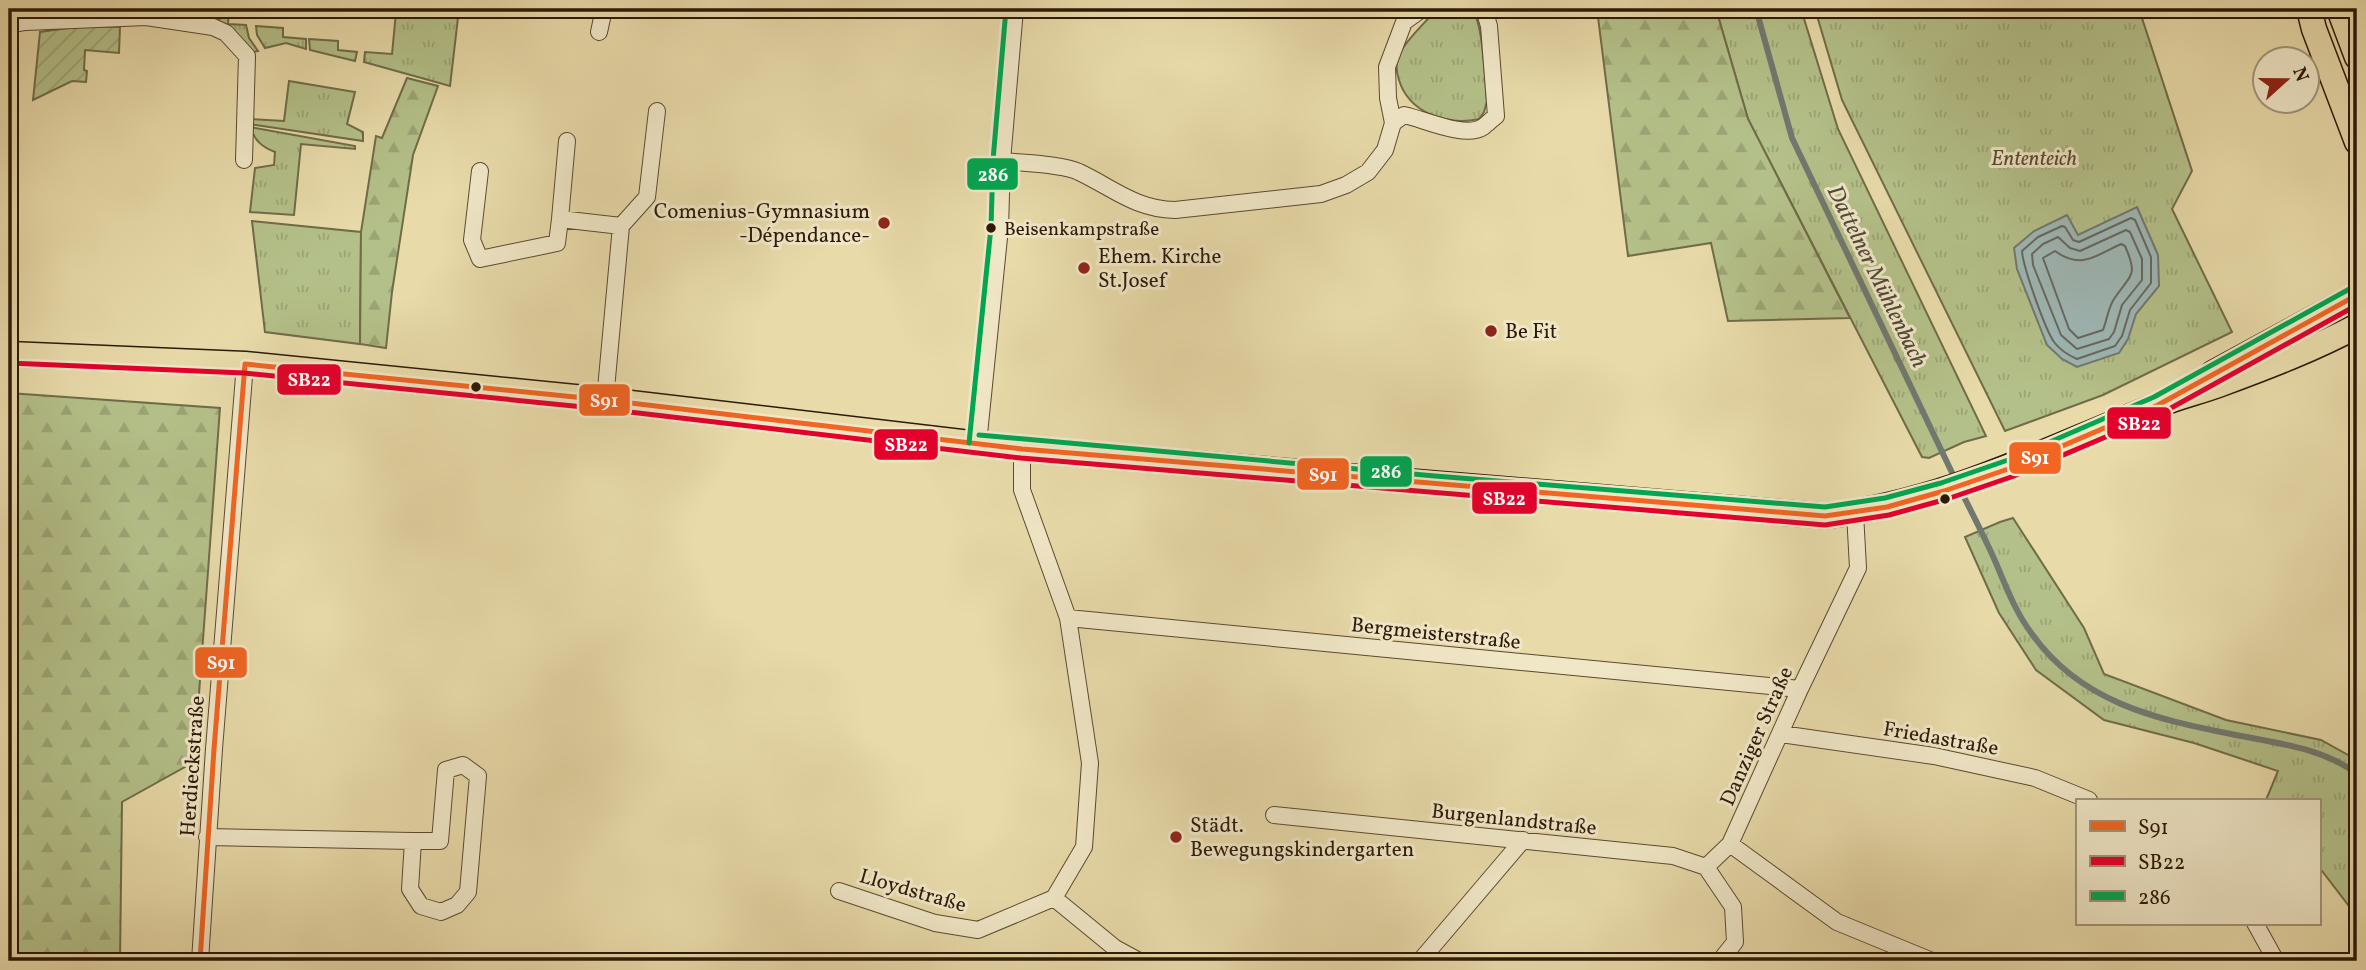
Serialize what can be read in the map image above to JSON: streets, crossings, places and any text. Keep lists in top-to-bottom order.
{
  "streets": {
    "street": [
      "Bergmeisterstraße",
      "Danziger Straße",
      "Friedastraße",
      "Herdieckstraße",
      "Burgenlandstraße",
      "Lloydstraße"
    ]
  },
  "crossings": [
    ["Bergmeisterstraße", "Danziger Straße"],
    ["Danziger Straße", "Friedastraße"],
    ["Danziger Straße", "Burgenlandstraße"]
  ],
  "water": ["Dattelner Mühlenbach"],
  "parks": ["Ententeich"],
  "places": [
    "Comenius-Gymnasium -Dépendance-",
    "Beisenkampstraße",
    "Ehem. Kirche St.Josef",
    "Be Fit",
    "Städt. Bewegungskindergarten"
  ],
  "lines": ["transit line 286", "transit line S91", "transit line SB22"],
  "legend": ["S91", "SB22", "286"],
  "north": "right"
}
